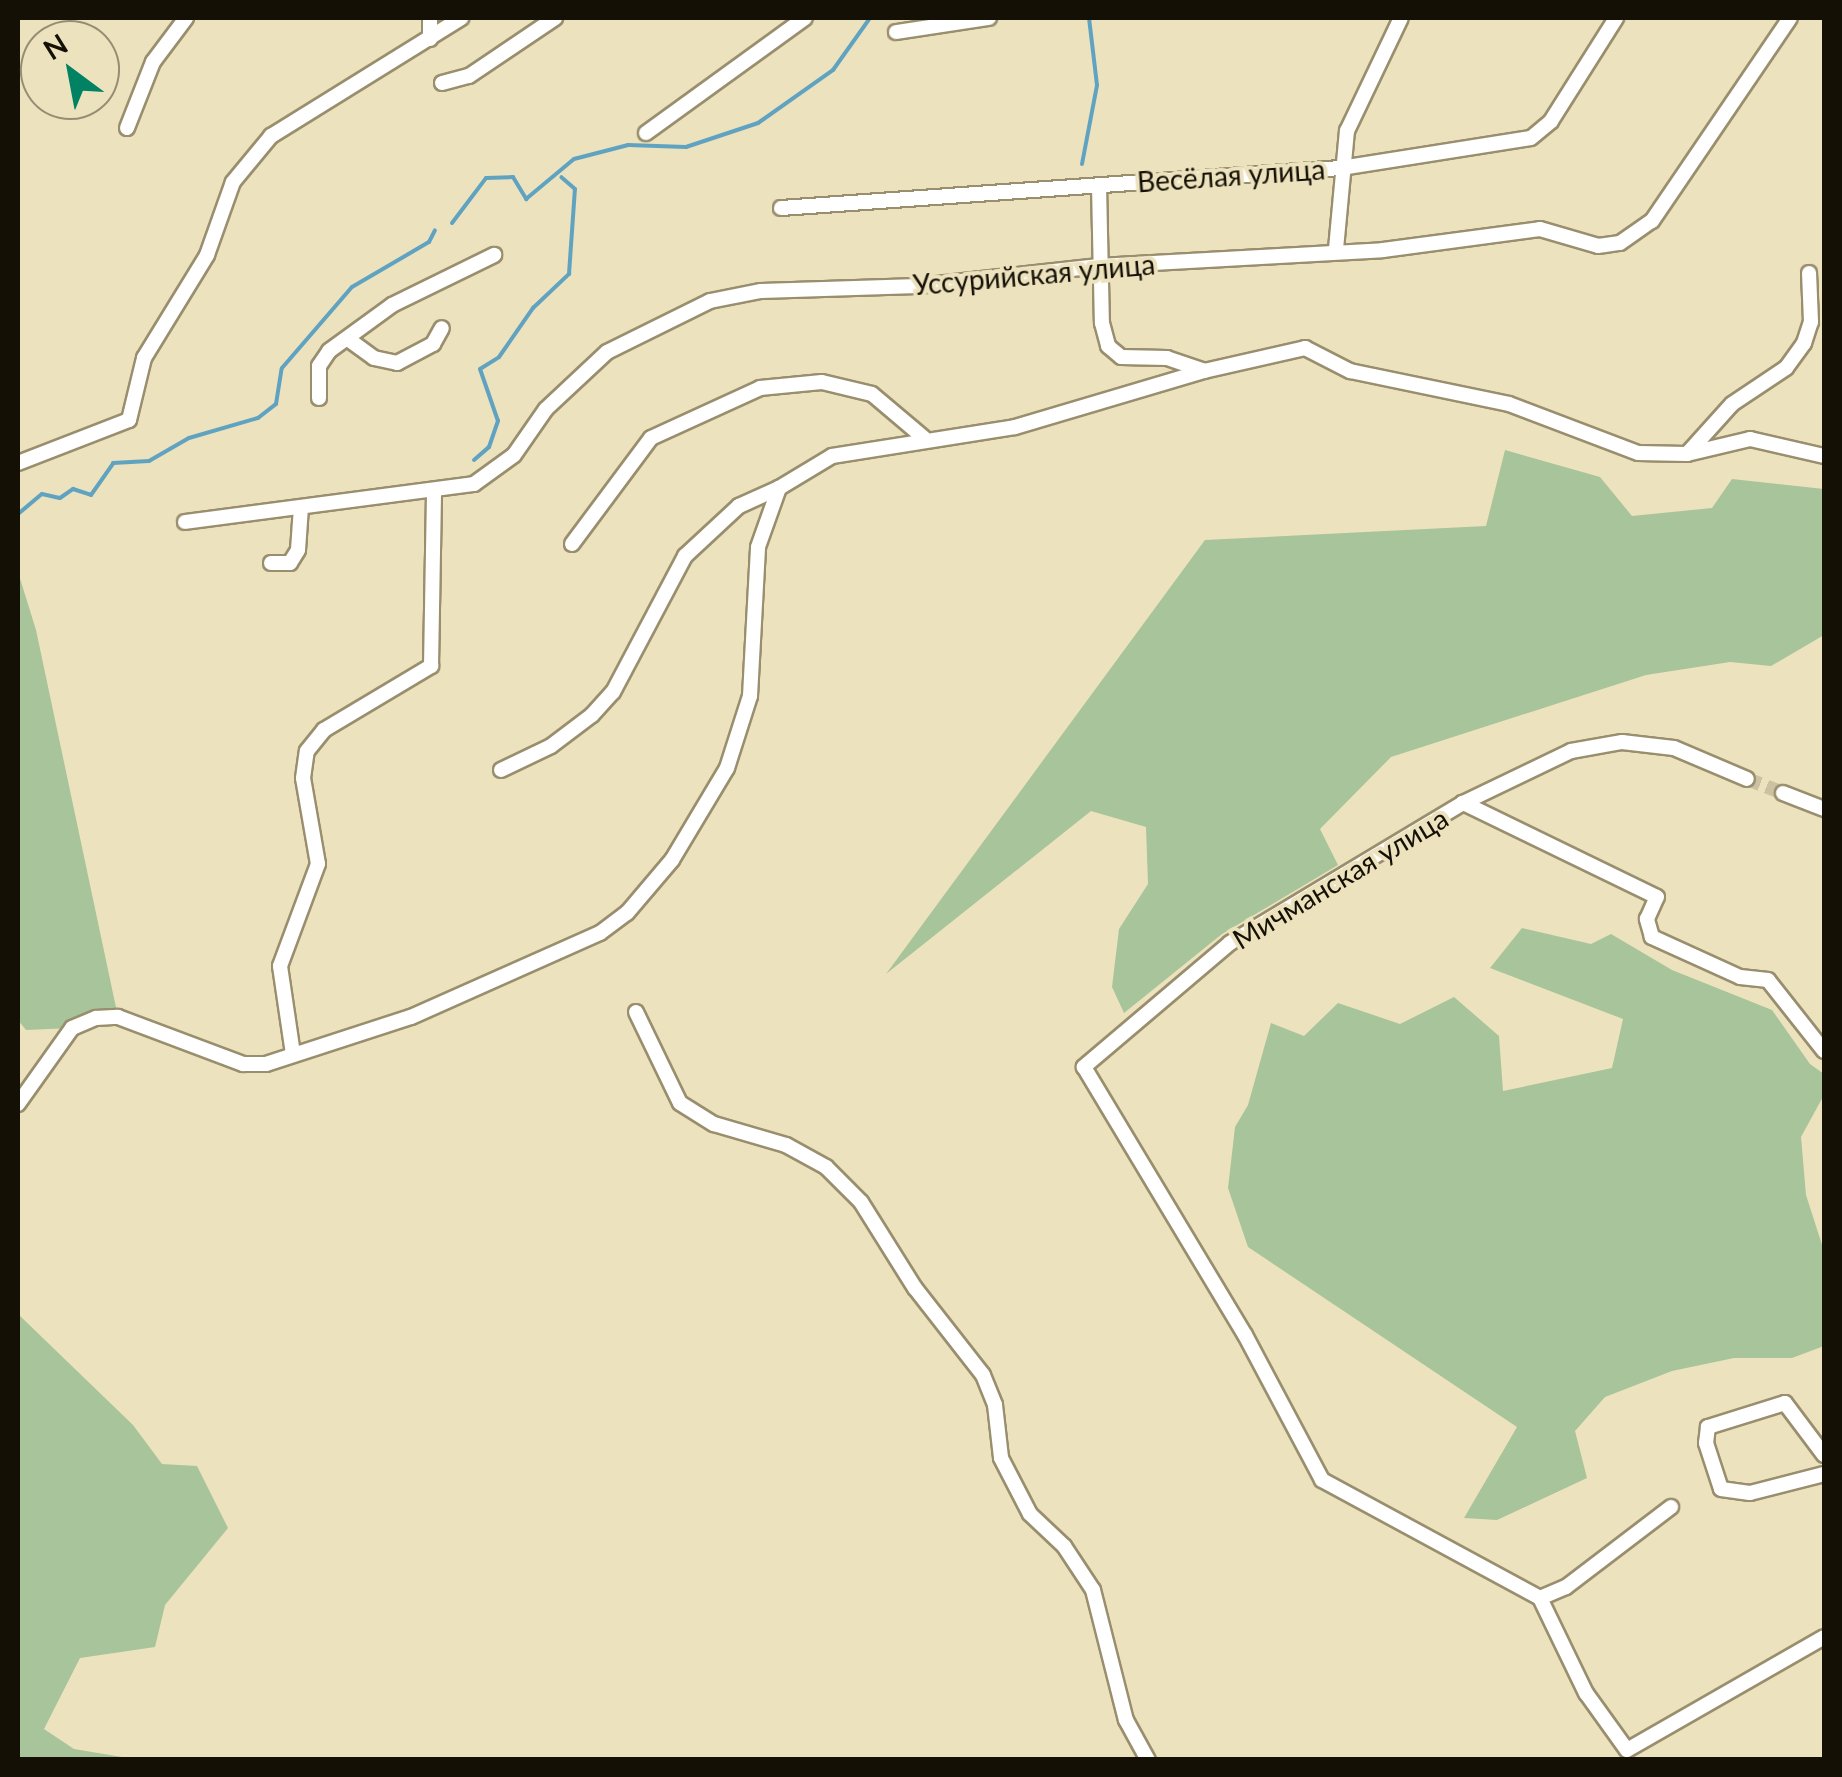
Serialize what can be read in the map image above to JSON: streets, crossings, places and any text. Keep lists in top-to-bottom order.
{
  "streets": {
    "street": ["Весёлая улица", "Уссурийская улица", "Мичманская улица"]
  },
  "north": "top left"
}
